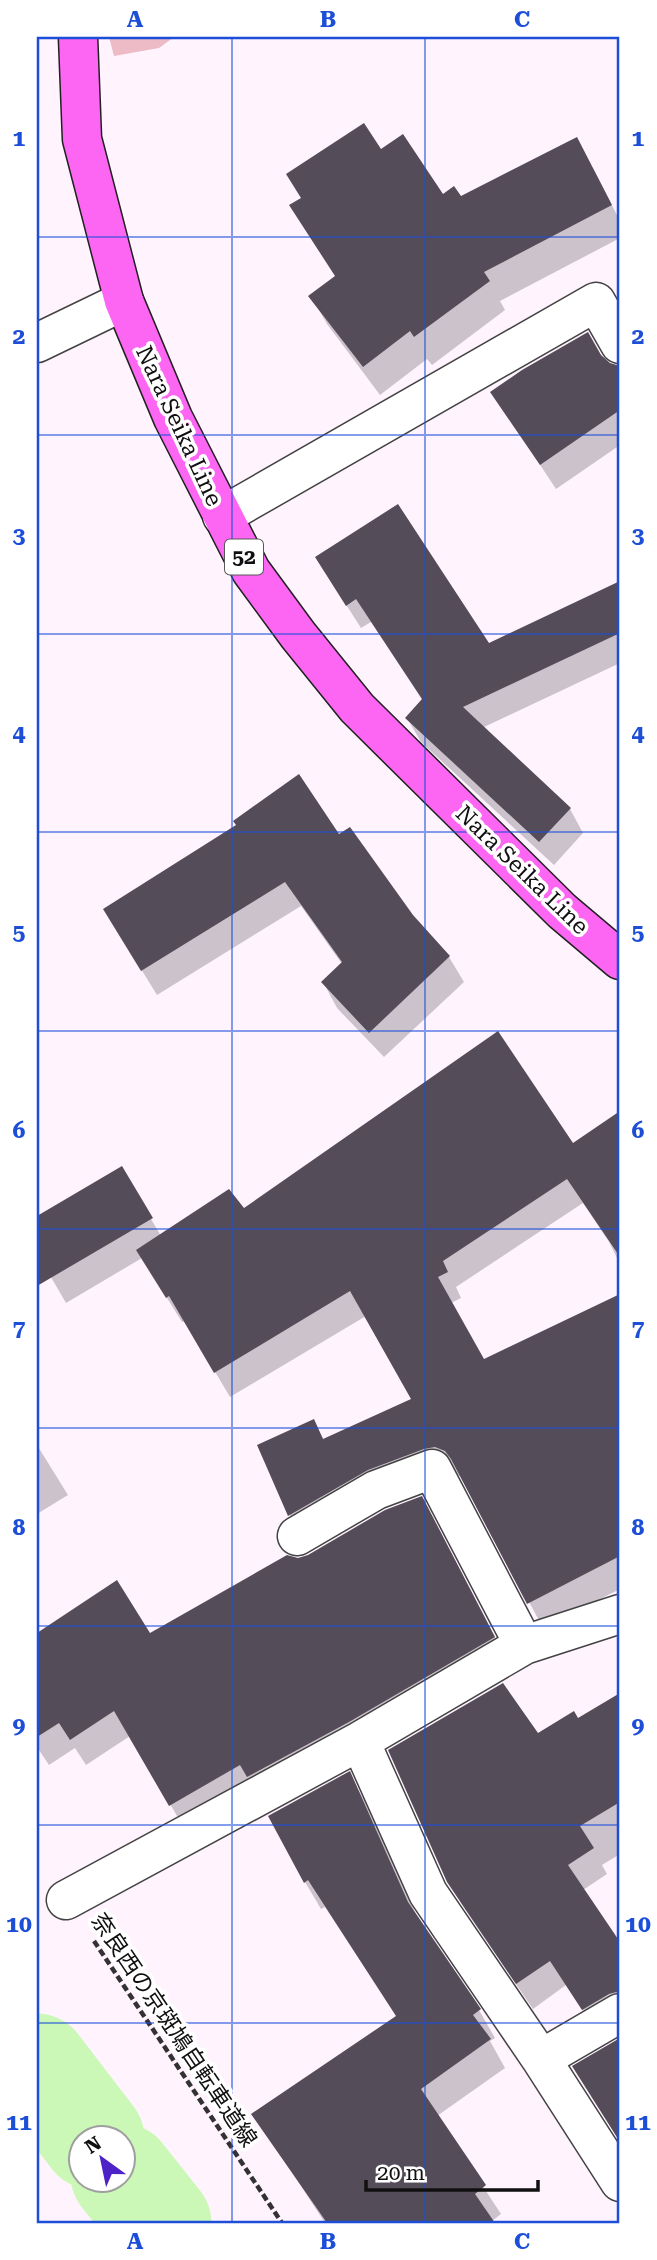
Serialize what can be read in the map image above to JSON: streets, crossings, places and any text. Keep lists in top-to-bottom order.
{
  "streets": {
    "main road": ["Nara Seika Line", "52"],
    "path": ["奈良西の京斑鳩自転車道線"]
  },
  "scale_bar": "20 m",
  "north": "top left",
  "grid": {
    "columns": ["A", "B", "C"],
    "rows": [
      "1",
      "2",
      "3",
      "4",
      "5",
      "6",
      "7",
      "8",
      "9",
      "10",
      "11"
    ]
  }
}
